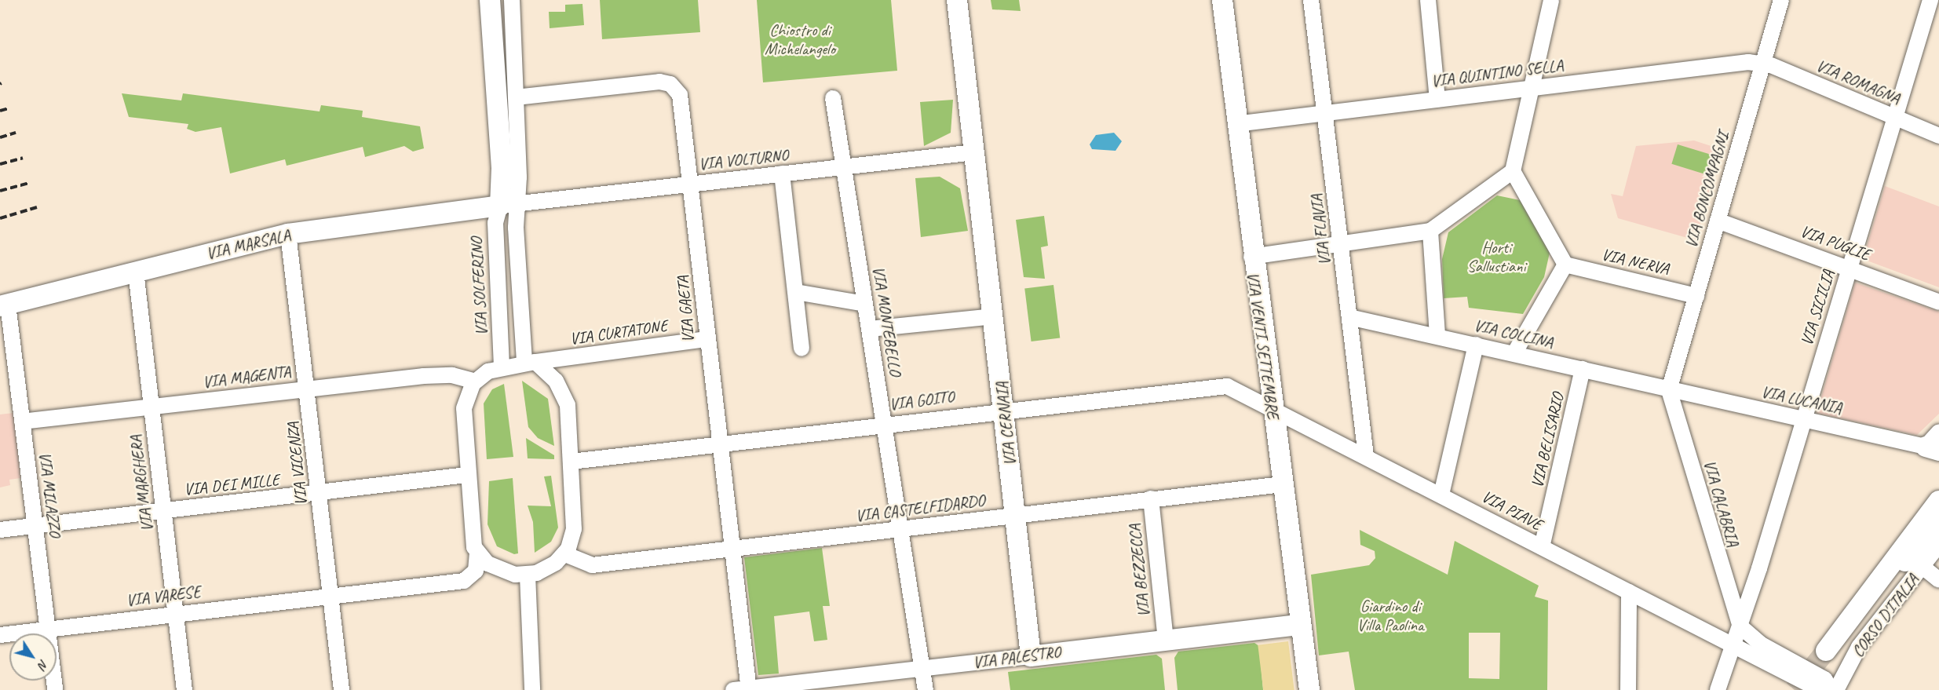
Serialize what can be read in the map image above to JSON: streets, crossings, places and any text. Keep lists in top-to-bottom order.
{
  "streets": {
    "main road": [
      "VIA MARSALA",
      "VIA VENTI SETTEMBRE",
      "VIA CERNAIA",
      "CORSO D'ITALIA",
      "VIA PALESTRO"
    ],
    "street": [
      "VIA QUINTINO SELLA",
      "VIA ROMAGNA",
      "VIA VOLTURNO",
      "VIA BONCOMPAGNI",
      "VIA FLAVIA",
      "VIA PUGLIE",
      "VIA NERVA",
      "VIA SOLFERINO",
      "VIA SICILIA",
      "VIA GAETA",
      "VIA MONTEBELLO",
      "VIA CURTATONE",
      "VIA COLLINA",
      "VIA MAGENTA",
      "VIA LUCANIA",
      "VIA GOITO",
      "VIA BELISARIO",
      "VIA VICENZA",
      "VIA MARGHERA",
      "VIA DEI MILLE",
      "VIA MILAZZO",
      "VIA CALABRIA",
      "VIA CASTELFIDARDO",
      "VIA PIAVE",
      "VIA BEZZECCA",
      "VIA VARESE"
    ]
  },
  "crossings": [
    ["VIA QUINTINO SELLA", "VIA ROMAGNA"],
    ["VIA QUINTINO SELLA", "VIA BONCOMPAGNI"],
    ["VIA QUINTINO SELLA", "VIA FLAVIA"],
    ["VIA QUINTINO SELLA", "VIA VENTI SETTEMBRE"],
    ["VIA ROMAGNA", "VIA BONCOMPAGNI"],
    ["VIA ROMAGNA", "VIA SICILIA"],
    ["VIA VOLTURNO", "VIA MARSALA"],
    ["VIA VOLTURNO", "VIA SOLFERINO"],
    ["VIA VOLTURNO", "VIA GAETA"],
    ["VIA VOLTURNO", "VIA MONTEBELLO"],
    ["VIA VOLTURNO", "VIA CERNAIA"],
    ["VIA BONCOMPAGNI", "VIA PUGLIE"],
    ["VIA BONCOMPAGNI", "VIA NERVA"],
    ["VIA BONCOMPAGNI", "VIA COLLINA"],
    ["VIA BONCOMPAGNI", "VIA LUCANIA"],
    ["VIA BONCOMPAGNI", "VIA CALABRIA"],
    ["VIA FLAVIA", "VIA COLLINA"],
    ["VIA FLAVIA", "VIA PIAVE"],
    ["VIA PUGLIE", "VIA SICILIA"],
    ["VIA MARSALA", "VIA SOLFERINO"],
    ["VIA MARSALA", "VIA VICENZA"],
    ["VIA MARSALA", "VIA MARGHERA"],
    ["VIA MARSALA", "VIA MILAZZO"],
    ["VIA SOLFERINO", "VIA CURTATONE"],
    ["VIA SICILIA", "VIA LUCANIA"],
    ["VIA SICILIA", "VIA CALABRIA"],
    ["VIA SICILIA", "VIA PIAVE"],
    ["VIA GAETA", "VIA CURTATONE"],
    ["VIA GAETA", "VIA GOITO"],
    ["VIA GAETA", "VIA CASTELFIDARDO"],
    ["VIA GAETA", "VIA PALESTRO"],
    ["VIA MONTEBELLO", "VIA GOITO"],
    ["VIA MONTEBELLO", "VIA CASTELFIDARDO"],
    ["VIA MONTEBELLO", "VIA PALESTRO"],
    ["VIA CURTATONE", "VIA MAGENTA"],
    ["VIA COLLINA", "VIA LUCANIA"],
    ["VIA COLLINA", "VIA BELISARIO"],
    ["VIA COLLINA", "VIA CALABRIA"],
    ["VIA VENTI SETTEMBRE", "VIA GOITO"],
    ["VIA VENTI SETTEMBRE", "VIA CASTELFIDARDO"],
    ["VIA VENTI SETTEMBRE", "VIA PIAVE"],
    ["VIA VENTI SETTEMBRE", "VIA PALESTRO"],
    ["VIA MAGENTA", "VIA VICENZA"],
    ["VIA MAGENTA", "VIA MARGHERA"],
    ["VIA MAGENTA", "VIA MILAZZO"],
    ["VIA LUCANIA", "VIA CALABRIA"],
    ["VIA GOITO", "VIA CERNAIA"],
    ["VIA GOITO", "VIA PIAVE"],
    ["VIA CERNAIA", "VIA CASTELFIDARDO"],
    ["VIA CERNAIA", "VIA PALESTRO"],
    ["VIA BELISARIO", "VIA PIAVE"],
    ["VIA VICENZA", "VIA DEI MILLE"],
    ["VIA VICENZA", "VIA VARESE"],
    ["VIA MARGHERA", "VIA DEI MILLE"],
    ["VIA MARGHERA", "VIA VARESE"],
    ["VIA DEI MILLE", "VIA MILAZZO"],
    ["VIA MILAZZO", "VIA VARESE"],
    ["VIA CASTELFIDARDO", "VIA BEZZECCA"],
    ["VIA BEZZECCA", "VIA PALESTRO"]
  ],
  "parks": ["Chiostro di Michelangelo", "Horti Sallustiani", "Giardino di Villa Paolina"],
  "north": "bottom right"
}
